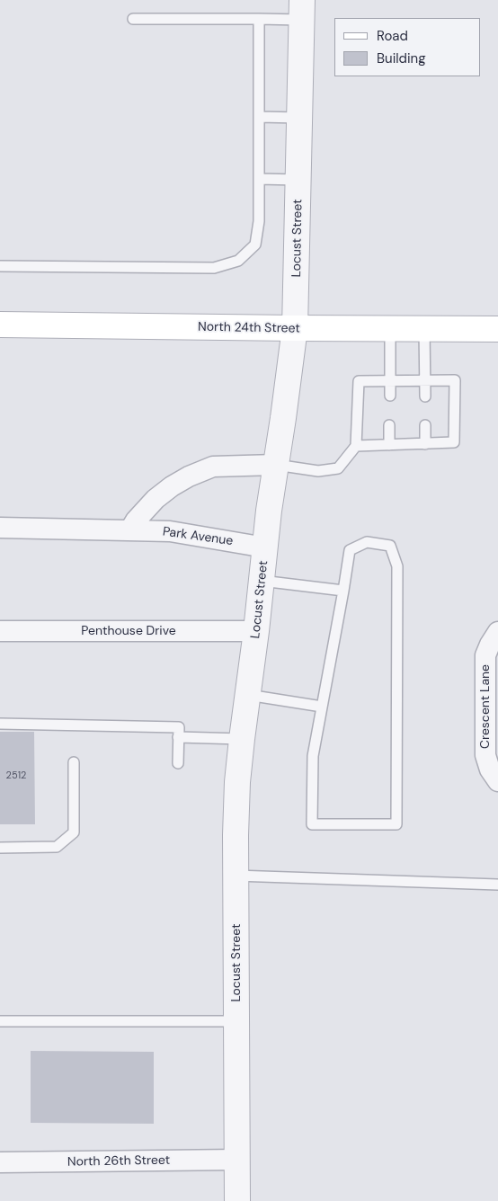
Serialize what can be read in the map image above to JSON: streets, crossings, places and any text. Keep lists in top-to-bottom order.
{
  "streets": {
    "main road": ["North 24th Street"],
    "street": [
      "Locust Street",
      "Park Avenue",
      "Penthouse Drive",
      "Crescent Lane",
      "North 26th Street"
    ]
  },
  "crossings": [
    ["Locust Street", "North 24th Street"],
    ["Locust Street", "Park Avenue"],
    ["Locust Street", "Penthouse Drive"],
    ["Locust Street", "North 26th Street"]
  ],
  "house_numbers": ["2512"],
  "legend": ["Road", "Building"]
}
